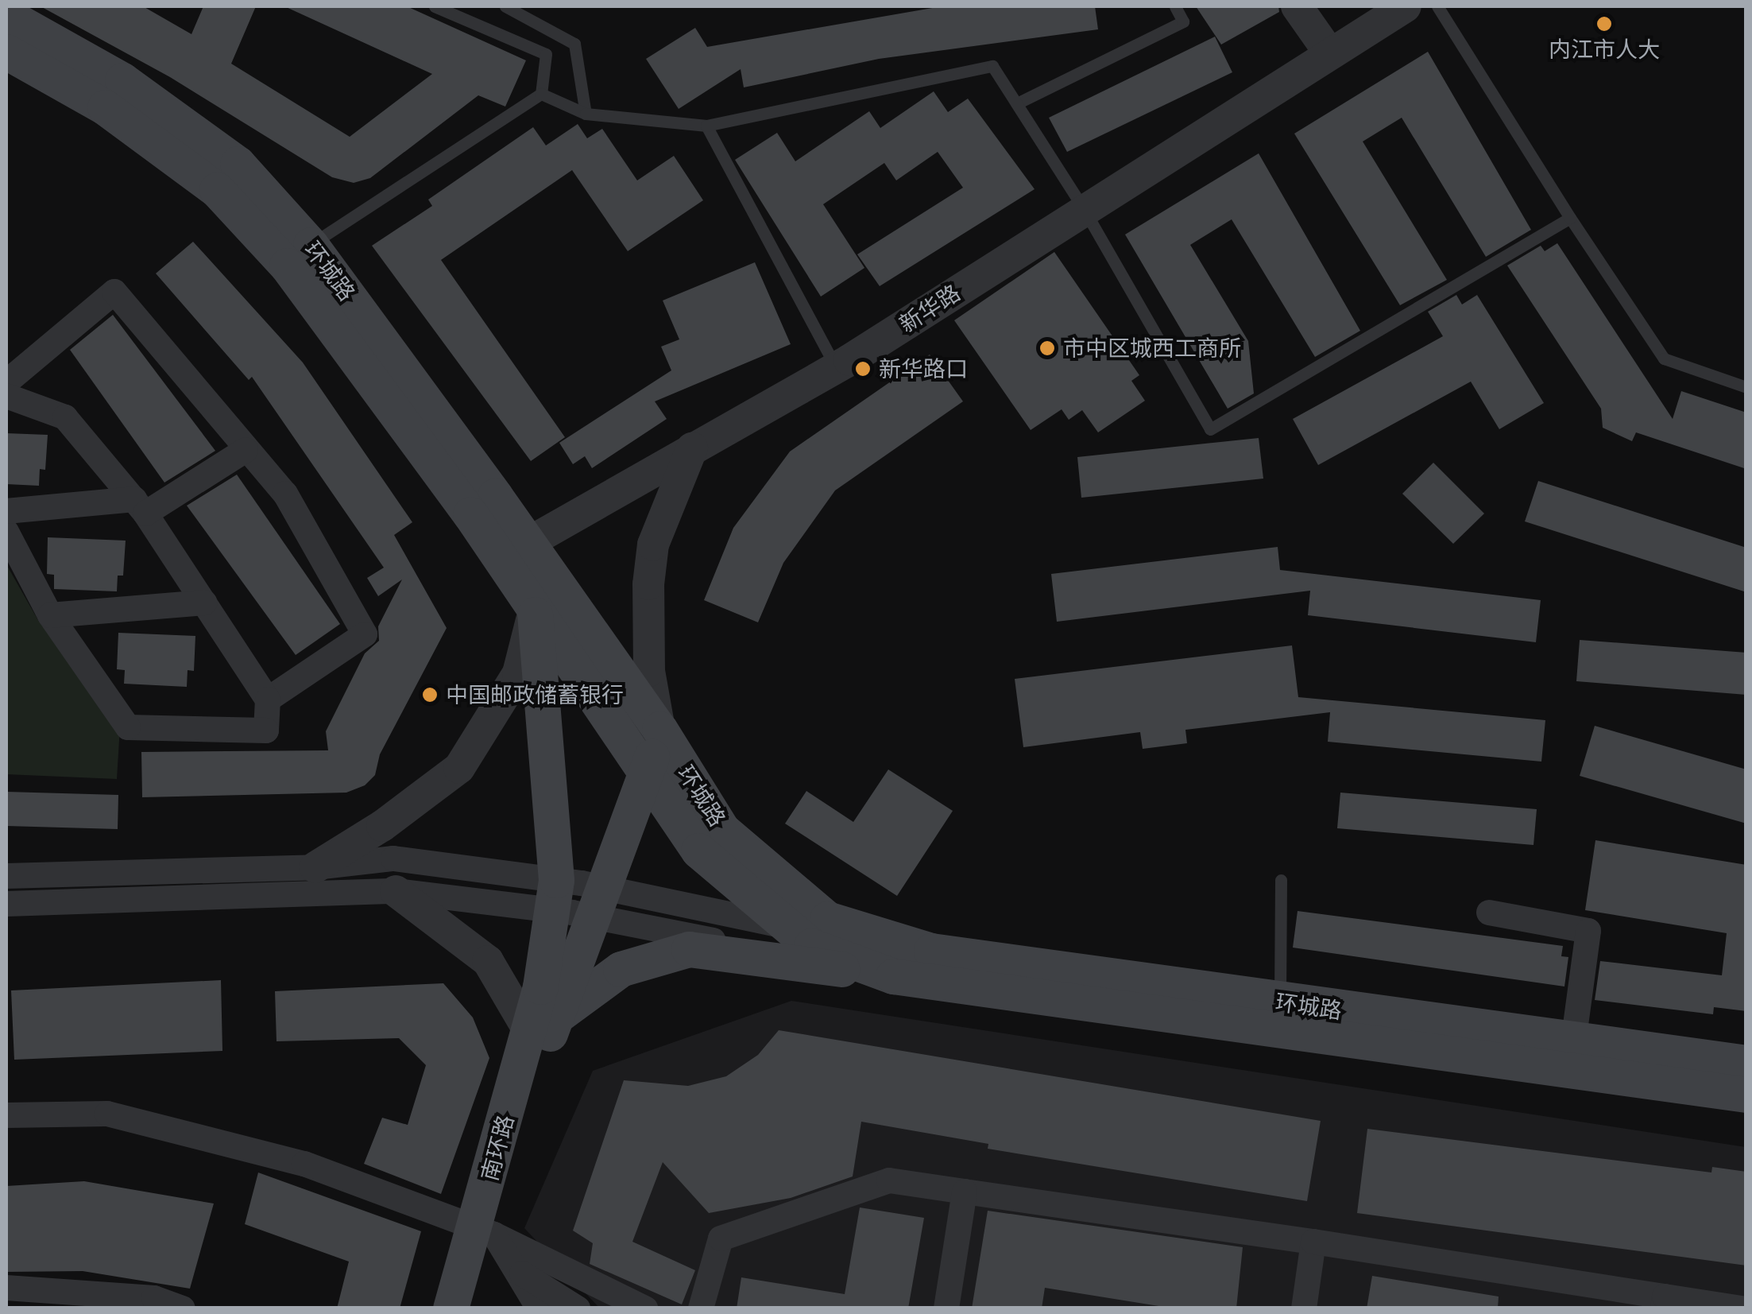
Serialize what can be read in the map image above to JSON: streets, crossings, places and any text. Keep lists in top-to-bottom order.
{
  "streets": {
    "main road": ["环城路", "南环路"],
    "street": ["新华路"]
  },
  "crossings": [
    ["环城路", "新华路"]
  ],
  "places": [
    "内江市人大",
    "市中区城西工商所",
    "新华路口",
    "中国邮政储蓄银行"
  ]
}
